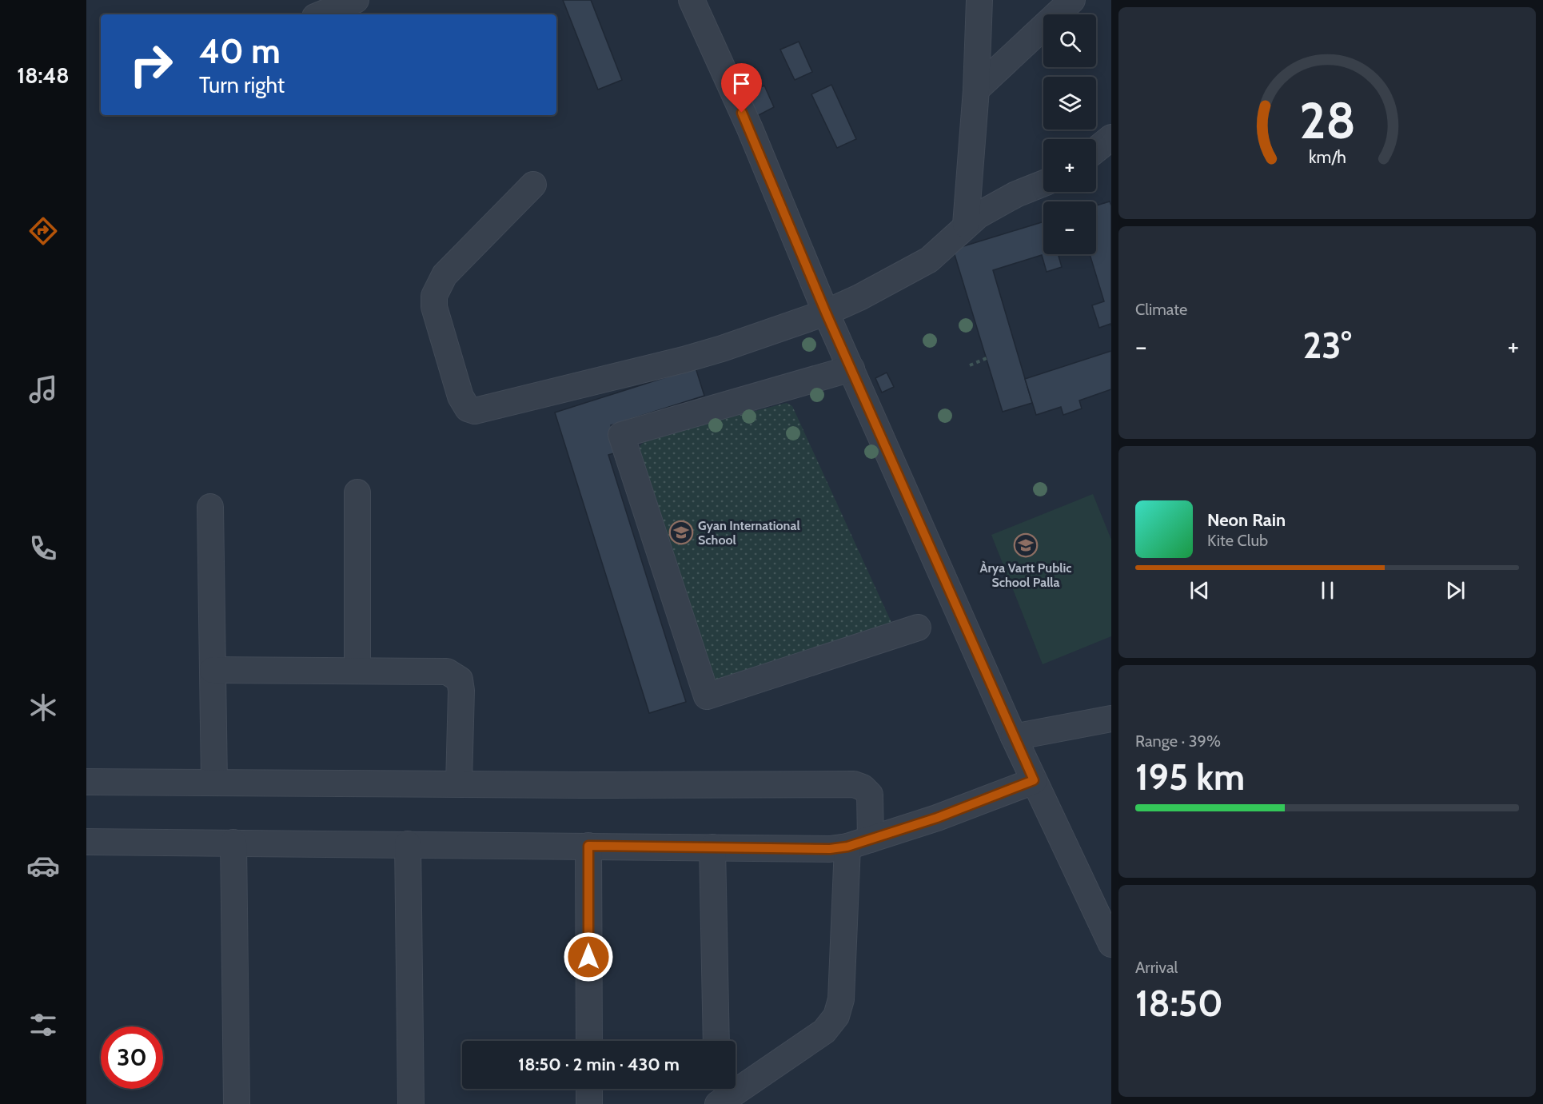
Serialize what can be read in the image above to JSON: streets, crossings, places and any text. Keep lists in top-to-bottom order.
{
  "places": {
    "school or university": ["Gyan International School", "Àrya Vartt Public School Palla"]
  },
  "page": {
    "tabs": "18:48",
    "map_buttons": ["+", "−"],
    "turn": ["40 m", "Turn right"],
    "tile": [
      "Climate",
      ["Range · 39%", "195 km"],
      ["Arrival", "18:50"]
    ],
    "heat": ["−", "23°", "+"],
    "song": ["Neon Rain", "Kite Club"],
    "limit": "30",
    "trip": "18:50 · 2 min · 430 m",
    "gauge": ["28", "km/h"]
  }
}
